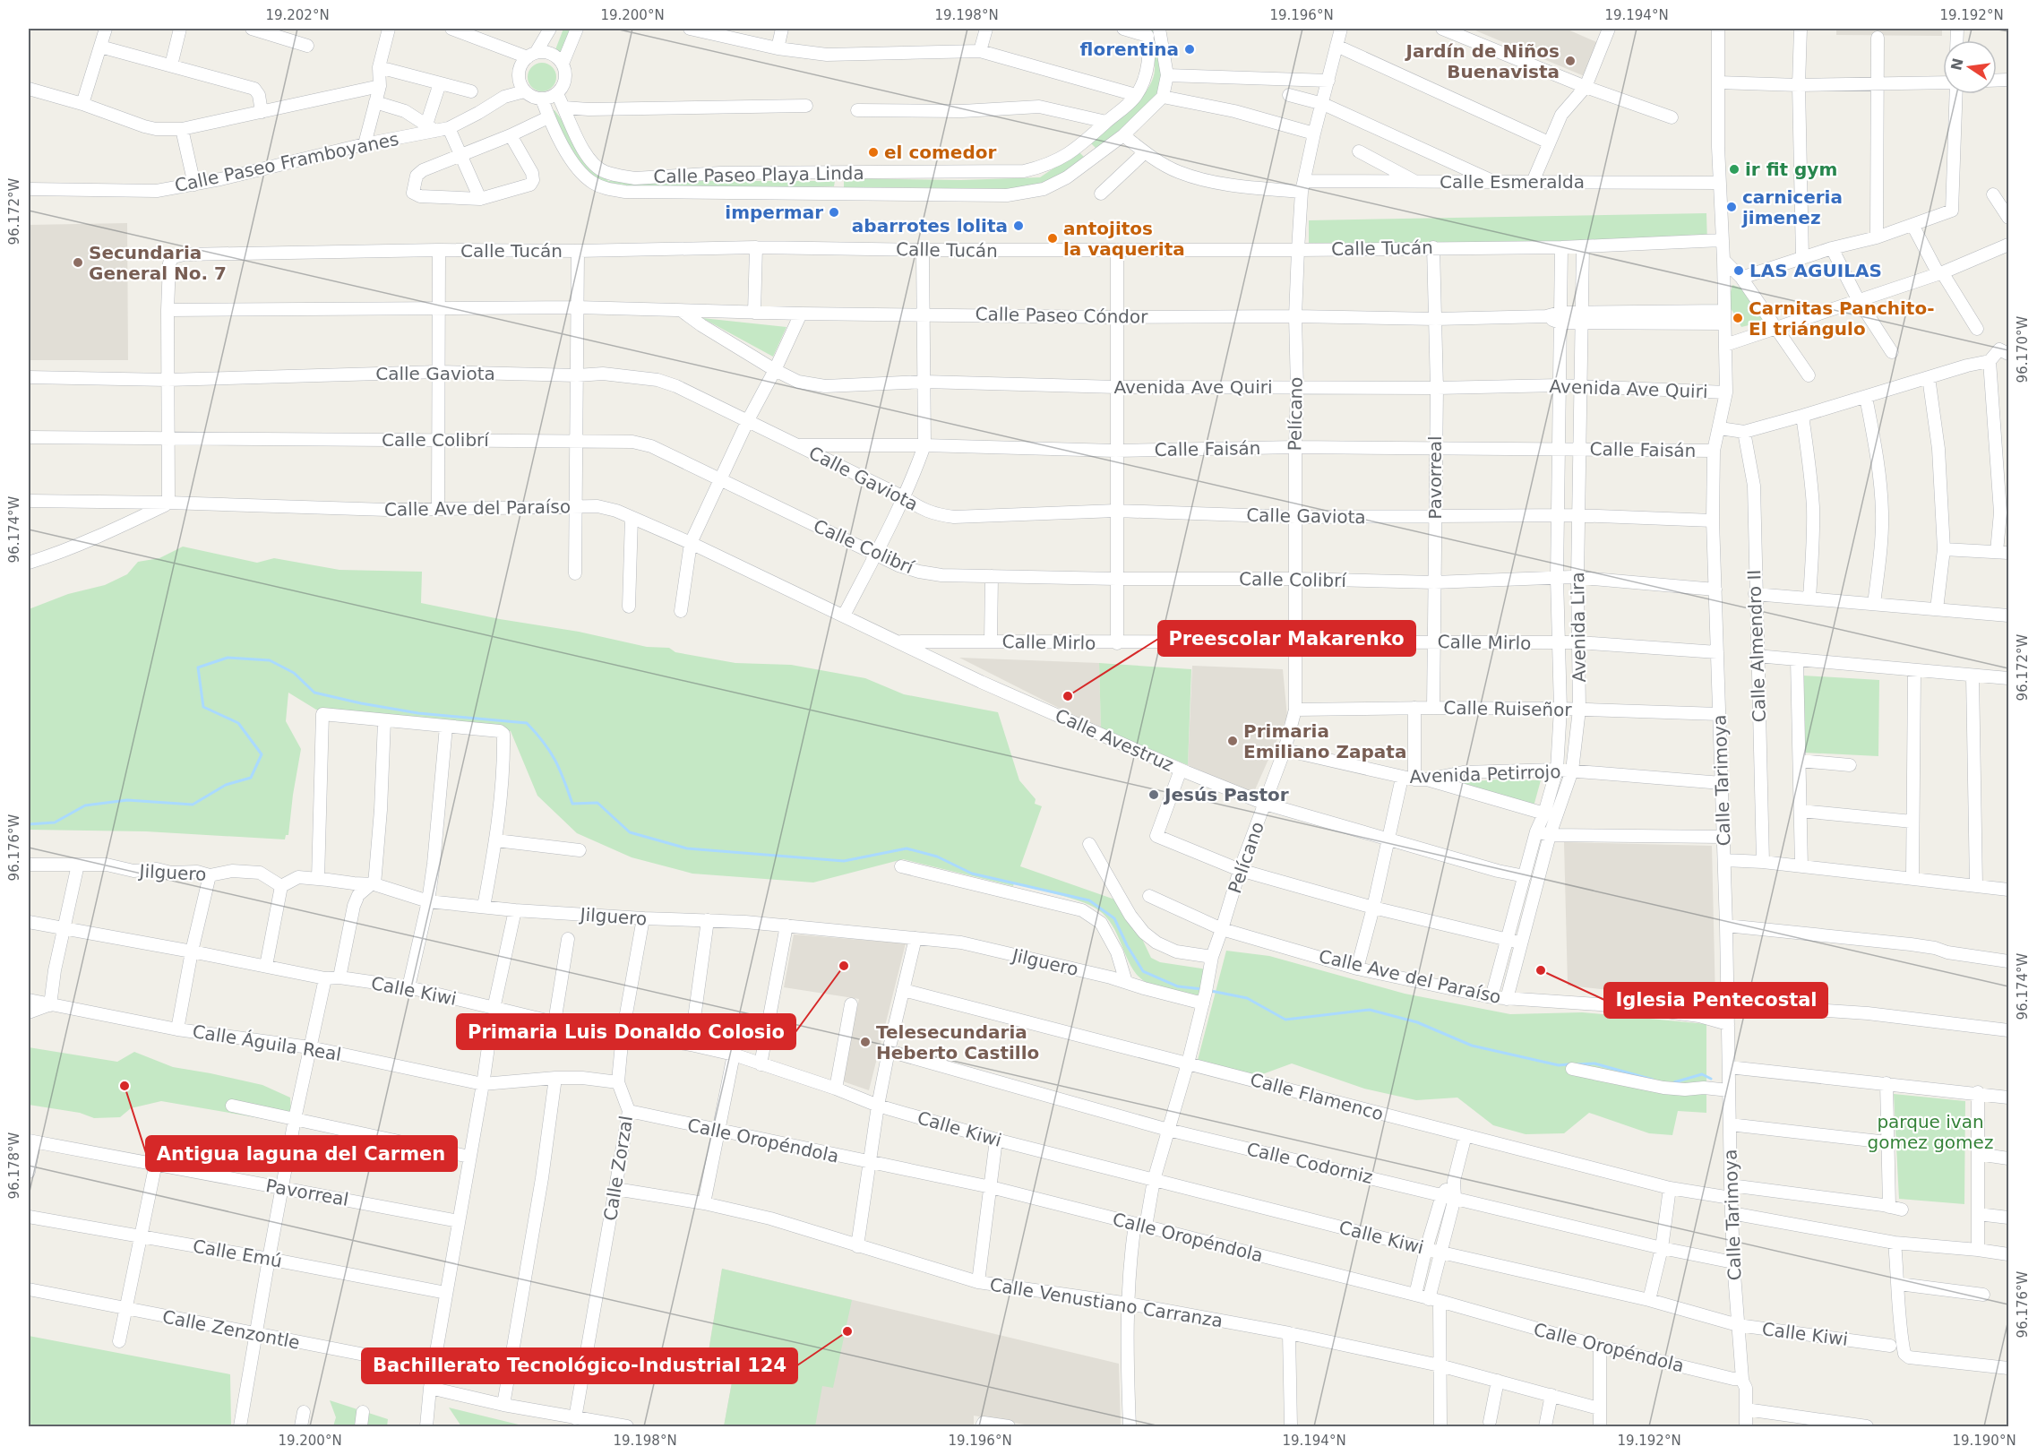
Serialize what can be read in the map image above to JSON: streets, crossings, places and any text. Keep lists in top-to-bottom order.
{
  "streets": {
    "street": [
      "Calle Paseo Framboyanes",
      "Calle Paseo Playa Linda",
      "Calle Esmeralda",
      "Calle Tucán",
      "Calle Paseo Cóndor",
      "Calle Gaviota",
      "Avenida Ave Quiri",
      "Pelícano",
      "Calle Colibrí",
      "Calle Faisán",
      "Pavorreal",
      "Calle Ave del Paraíso",
      "Avenida Lira",
      "Calle Mirlo",
      "Calle Almendro II",
      "Calle Ruiseñor",
      "Calle Avestruz",
      "Avenida Petirrojo",
      "Calle Tarimoya",
      "Jilguero",
      "Calle Kiwi",
      "Calle Águila Real",
      "Calle Flamenco",
      "Calle Oropéndola",
      "Calle Codorniz",
      "Calle Zorzal",
      "Calle Emú",
      "Calle Venustiano Carranza",
      "Calle Zenzontle"
    ]
  },
  "crossings": [
    ["Calle Paseo Framboyanes", "Calle Paseo Playa Linda"],
    ["Calle Paseo Playa Linda", "Calle Esmeralda"],
    ["Calle Esmeralda", "Pelícano"],
    ["Calle Esmeralda", "Calle Tarimoya"],
    ["Calle Tucán", "Calle Paseo Cóndor"],
    ["Calle Tucán", "Pelícano"],
    ["Calle Tucán", "Pavorreal"],
    ["Calle Tucán", "Avenida Lira"],
    ["Calle Tucán", "Calle Tarimoya"],
    ["Calle Paseo Cóndor", "Avenida Ave Quiri"],
    ["Calle Paseo Cóndor", "Pelícano"],
    ["Calle Paseo Cóndor", "Pavorreal"],
    ["Calle Paseo Cóndor", "Avenida Lira"],
    ["Calle Paseo Cóndor", "Calle Tarimoya"],
    ["Calle Gaviota", "Pelícano"],
    ["Calle Gaviota", "Calle Faisán"],
    ["Calle Gaviota", "Pavorreal"],
    ["Calle Gaviota", "Avenida Lira"],
    ["Calle Gaviota", "Calle Tarimoya"],
    ["Avenida Ave Quiri", "Pelícano"],
    ["Avenida Ave Quiri", "Pavorreal"],
    ["Avenida Ave Quiri", "Avenida Lira"],
    ["Avenida Ave Quiri", "Calle Tarimoya"],
    ["Pelícano", "Calle Colibrí"],
    ["Pelícano", "Calle Faisán"],
    ["Pelícano", "Calle Ave del Paraíso"],
    ["Pelícano", "Calle Mirlo"],
    ["Pelícano", "Calle Ruiseñor"],
    ["Pelícano", "Calle Avestruz"],
    ["Pelícano", "Avenida Petirrojo"],
    ["Pelícano", "Jilguero"],
    ["Pelícano", "Calle Kiwi"],
    ["Pelícano", "Calle Flamenco"],
    ["Pelícano", "Calle Oropéndola"],
    ["Pelícano", "Calle Codorniz"],
    ["Pelícano", "Calle Venustiano Carranza"],
    ["Calle Colibrí", "Pavorreal"],
    ["Calle Colibrí", "Avenida Lira"],
    ["Calle Colibrí", "Calle Tarimoya"],
    ["Calle Faisán", "Pavorreal"],
    ["Calle Faisán", "Avenida Lira"],
    ["Calle Faisán", "Calle Tarimoya"],
    ["Pavorreal", "Calle Mirlo"],
    ["Pavorreal", "Calle Ruiseñor"],
    ["Calle Ave del Paraíso", "Avenida Lira"],
    ["Calle Ave del Paraíso", "Calle Mirlo"],
    ["Calle Ave del Paraíso", "Calle Avestruz"],
    ["Calle Ave del Paraíso", "Calle Tarimoya"],
    ["Avenida Lira", "Calle Mirlo"],
    ["Avenida Lira", "Calle Ruiseñor"],
    ["Avenida Lira", "Calle Avestruz"],
    ["Avenida Lira", "Avenida Petirrojo"],
    ["Calle Mirlo", "Calle Avestruz"],
    ["Calle Mirlo", "Calle Tarimoya"],
    ["Calle Ruiseñor", "Calle Tarimoya"],
    ["Avenida Petirrojo", "Calle Tarimoya"],
    ["Calle Tarimoya", "Calle Kiwi"],
    ["Calle Tarimoya", "Calle Flamenco"],
    ["Calle Tarimoya", "Calle Oropéndola"],
    ["Calle Tarimoya", "Calle Codorniz"],
    ["Jilguero", "Calle Zorzal"],
    ["Calle Kiwi", "Calle Zorzal"],
    ["Calle Águila Real", "Calle Zorzal"],
    ["Calle Oropéndola", "Calle Zorzal"],
    ["Calle Zorzal", "Calle Venustiano Carranza"]
  ],
  "parks": ["parque ivan gomez gomez"],
  "places": [
    "florentina",
    "Jardín de Niños Buenavista",
    "el comedor",
    "ir fit gym",
    "carniceria jimenez",
    "impermar",
    "abarrotes lolita",
    "antojitos la vaquerita",
    "Secundaria General No. 7",
    "LAS AGUILAS",
    "Carnitas Panchito- El triángulo",
    "Preescolar Makarenko",
    "Primaria Emiliano Zapata",
    "Jesús Pastor",
    "Primaria Luis Donaldo Colosio",
    "Iglesia Pentecostal",
    "Telesecundaria Heberto Castillo",
    "Antigua laguna del Carmen",
    "Bachillerato Tecnológico-Industrial 124"
  ],
  "north": "left",
  "coordinates": [
    "19.202°N",
    "19.200°N",
    "19.198°N",
    "19.196°N",
    "19.194°N",
    "19.192°N",
    "96.172°W",
    "96.170°W",
    "96.174°W",
    "96.176°W",
    "96.178°W",
    "19.190°N"
  ]
}
